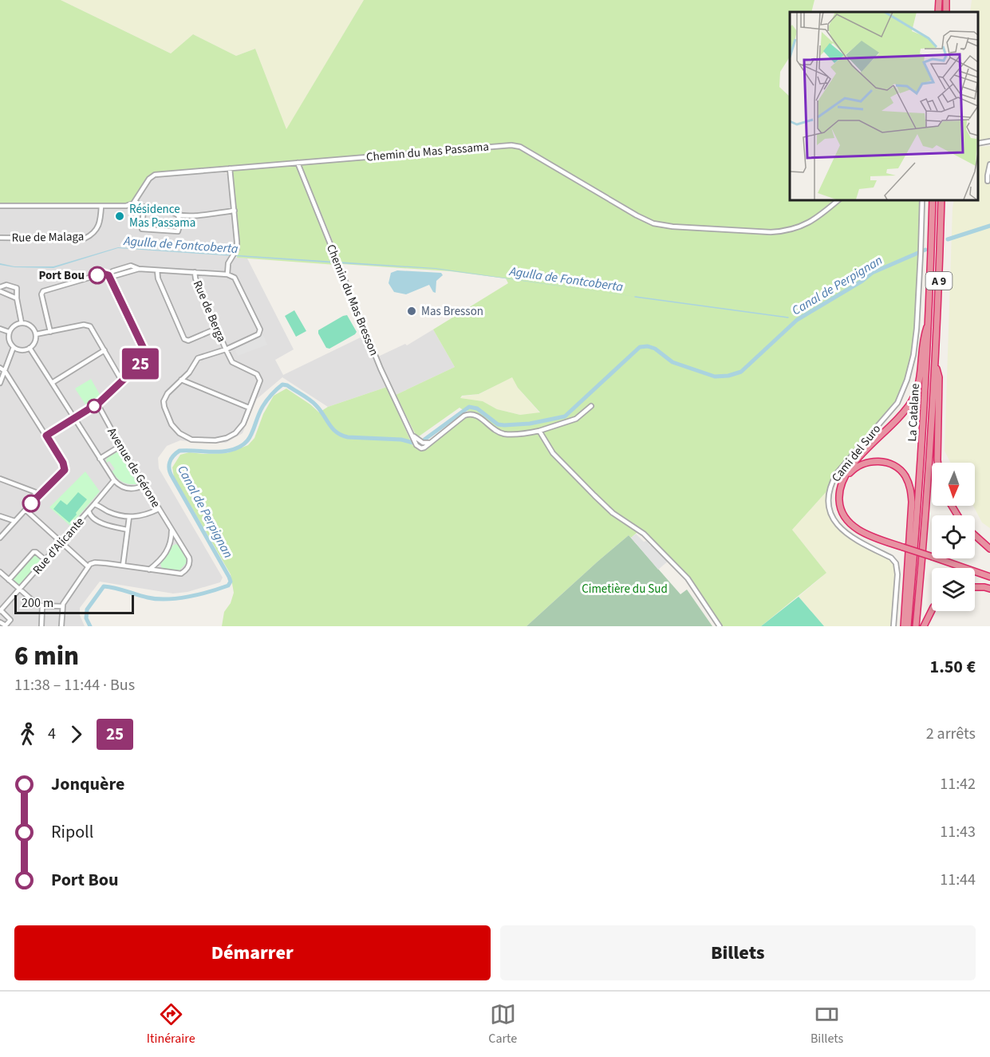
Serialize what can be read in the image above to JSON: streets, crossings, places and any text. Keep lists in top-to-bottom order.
{
  "streets": {
    "highway": ["A 9", "La Catalane"],
    "street": [
      "Chemin du Mas Passama",
      "Rue de Malaga",
      "Chemin du Mas Bresson",
      "Rue de Berga",
      "Cami del Suro",
      "Avenue de Gérone",
      "Rue d'Alicante"
    ]
  },
  "crossings": [
    ["Chemin du Mas Passama", "Chemin du Mas Bresson"]
  ],
  "water": ["Agulla de Fontcoberta", "Canal de Perpignan"],
  "parks": ["Cimetière du Sud"],
  "places": ["Résidence Mas Passama", "Port Bou", "Mas Bresson"],
  "lines": ["bus line 25"],
  "scale_bar": "200 m",
  "north": "bottom",
  "page": {
    "on_map": "25",
    "scale": "200 m",
    "heading": ["6 min", "11:38 – 11:44 · Bus", "1.50 €"],
    "legs": ["4", "25", "2 arrêts"],
    "list": [
      {
        "name": "Jonquère",
        "value": "11:42"
      },
      {
        "name": "Ripoll",
        "value": "11:43"
      },
      {
        "name": "Port Bou",
        "value": "11:44"
      }
    ],
    "buttons": ["Démarrer", "Billets"],
    "tabs": ["Itinéraire", "Carte", "Billets"]
  }
}
